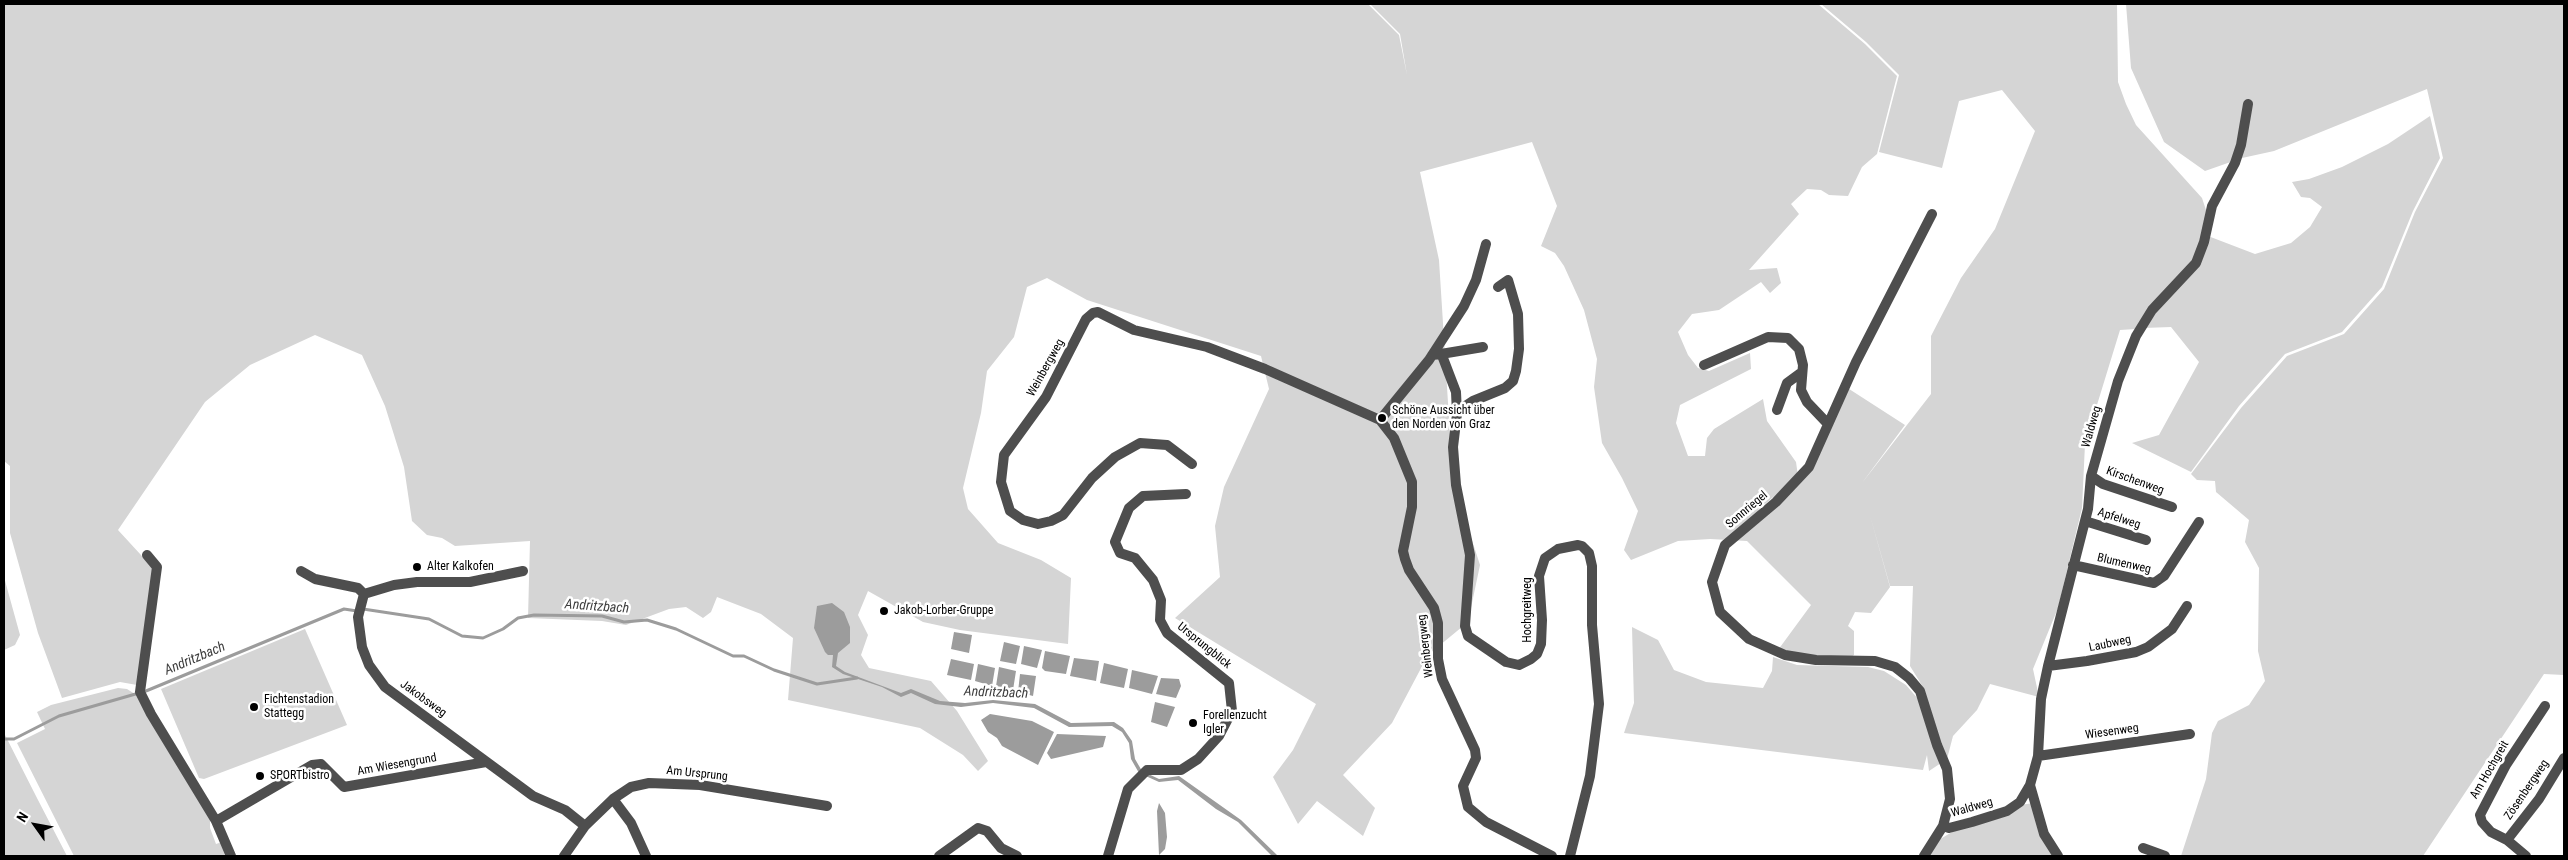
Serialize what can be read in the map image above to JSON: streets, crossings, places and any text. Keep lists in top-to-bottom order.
{
  "streets": {
    "street": [
      "Weinbergweg",
      "Waldweg",
      "Kirschenweg",
      "Sonnriegel",
      "Apfelweg",
      "Blumenweg",
      "Hochgreitweg",
      "Laubweg",
      "Ursprungblick",
      "Jakobsweg",
      "Wiesenweg",
      "Am Wiesengrund",
      "Am Hochgreit",
      "Am Ursprung",
      "Zösenbergweg"
    ]
  },
  "crossings": [
    ["Waldweg", "Kirschenweg"],
    ["Waldweg", "Sonnriegel"],
    ["Waldweg", "Apfelweg"],
    ["Waldweg", "Blumenweg"],
    ["Waldweg", "Laubweg"],
    ["Waldweg", "Wiesenweg"],
    ["Jakobsweg", "Am Wiesengrund"],
    ["Jakobsweg", "Am Ursprung"],
    ["Am Hochgreit", "Zösenbergweg"]
  ],
  "water": ["Andritzbach"],
  "places": [
    "Schöne Aussicht über den Norden von Graz",
    "Alter Kalkofen",
    "Jakob-Lorber-Gruppe",
    "Fichtenstadion Stattegg",
    "Forellenzucht Igler",
    "SPORTbistro"
  ],
  "north": "top left"
}
